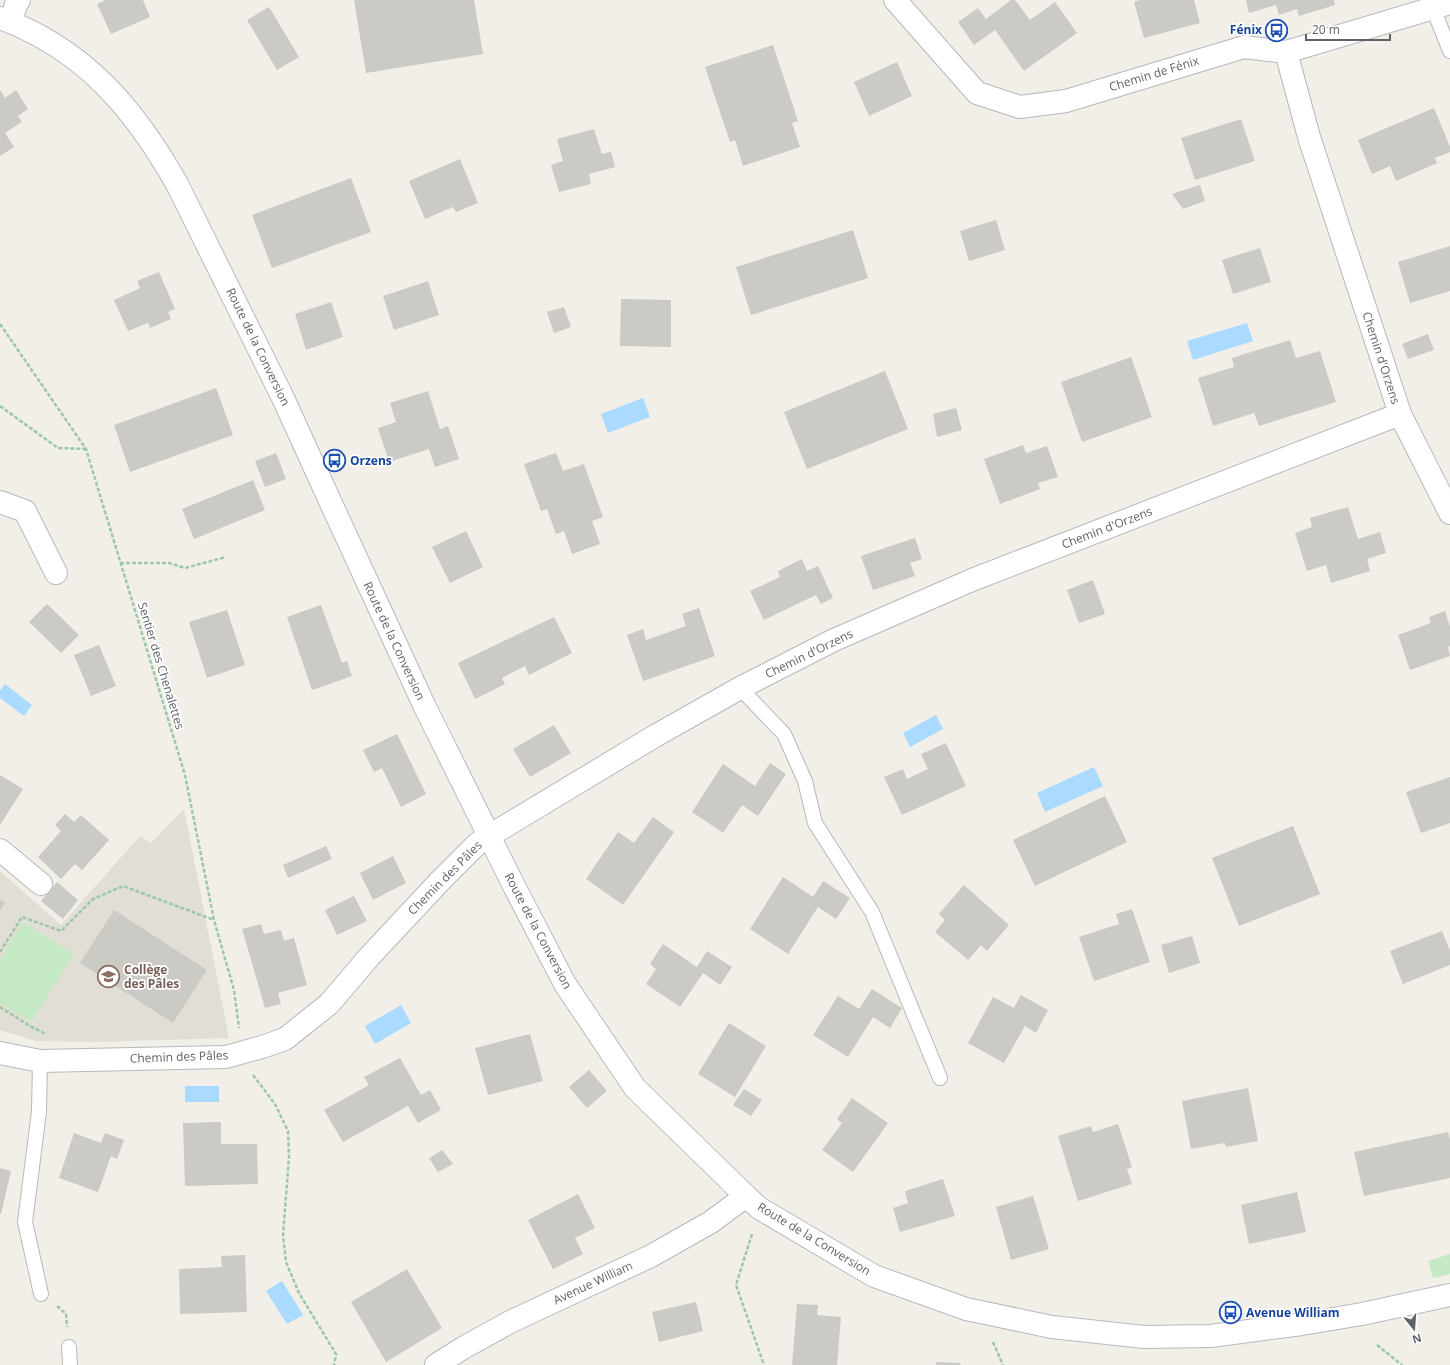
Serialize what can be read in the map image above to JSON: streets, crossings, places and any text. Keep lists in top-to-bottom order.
{
  "streets": {
    "street": [
      "Chemin de Fénix",
      "Route de la Conversion",
      "Chemin d'Orzens",
      "Chemin des Pâles",
      "Avenue William"
    ],
    "path": ["Sentier des Chenalettes"]
  },
  "crossings": [
    ["Chemin de Fénix", "Chemin d'Orzens"],
    ["Route de la Conversion", "Chemin d'Orzens"],
    ["Route de la Conversion", "Chemin des Pâles"],
    ["Route de la Conversion", "Avenue William"],
    ["Chemin d'Orzens", "Chemin des Pâles"]
  ],
  "places": {
    "bus stop": ["Fénix", "Orzens", "Avenue William"],
    "school or university": ["Collège des Pâles"]
  },
  "scale_bar": "20 m",
  "north": "bottom"
}
